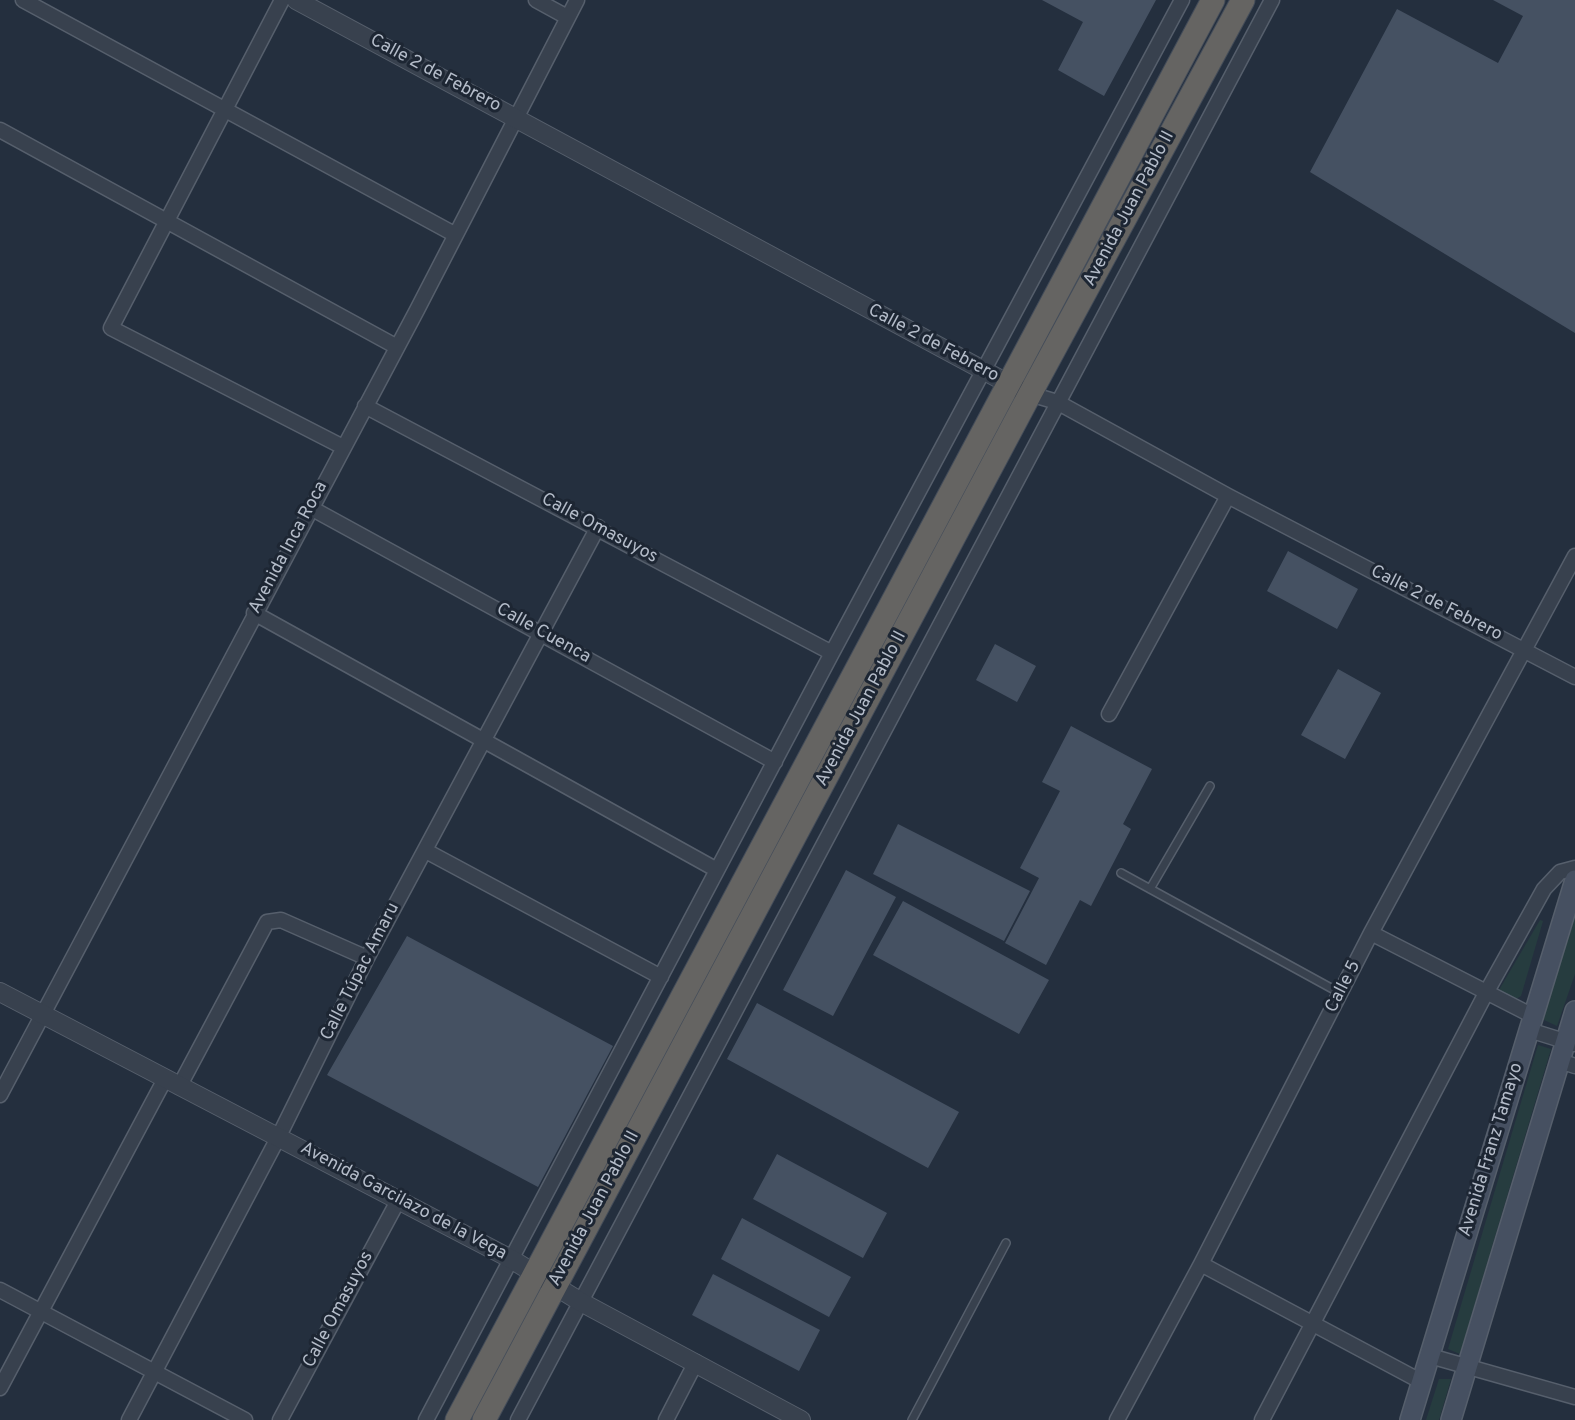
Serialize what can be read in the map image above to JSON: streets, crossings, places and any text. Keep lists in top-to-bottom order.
{
  "streets": {
    "highway": ["Avenida Juan Pablo II"],
    "main road": ["Avenida Franz Tamayo"],
    "street": [
      "Calle 2 de Febrero",
      "Calle Omasuyos",
      "Avenida Inca Roca",
      "Calle Cuenca",
      "Calle Túpac Amaru",
      "Calle 5",
      "Avenida Garcilazo de la Vega"
    ]
  },
  "crossings": [
    ["Calle 2 de Febrero", "Avenida Juan Pablo II"],
    ["Calle 2 de Febrero", "Avenida Inca Roca"],
    ["Calle 2 de Febrero", "Calle 5"],
    ["Avenida Juan Pablo II", "Avenida Garcilazo de la Vega"],
    ["Calle Omasuyos", "Avenida Inca Roca"],
    ["Calle Omasuyos", "Calle Túpac Amaru"],
    ["Calle Omasuyos", "Avenida Garcilazo de la Vega"],
    ["Avenida Inca Roca", "Calle Cuenca"],
    ["Avenida Inca Roca", "Avenida Garcilazo de la Vega"],
    ["Calle Cuenca", "Calle Túpac Amaru"],
    ["Calle Túpac Amaru", "Avenida Garcilazo de la Vega"]
  ]
}
